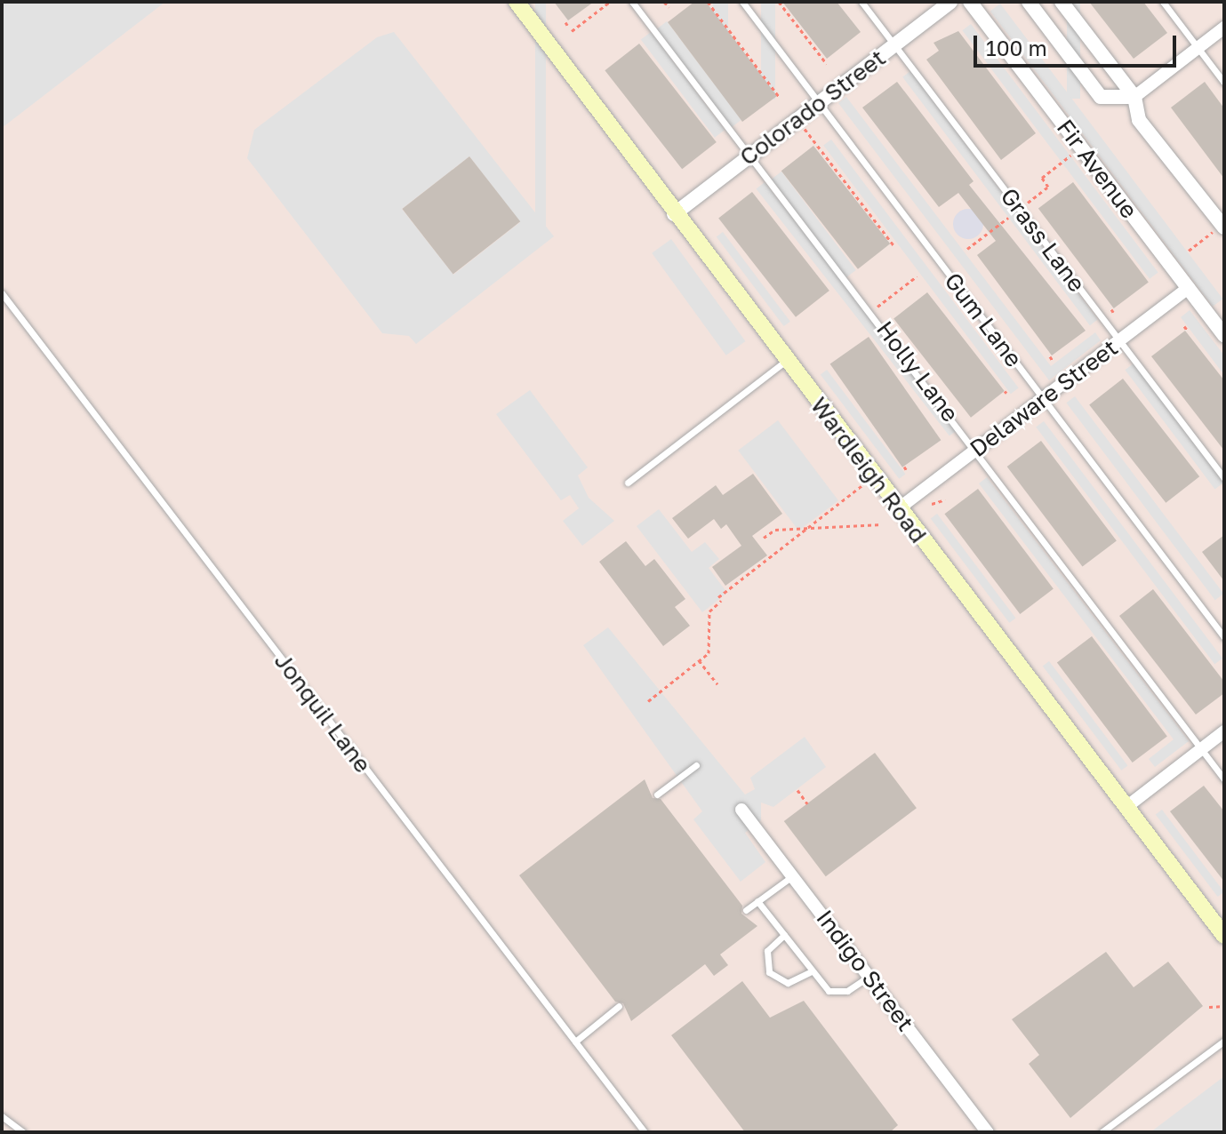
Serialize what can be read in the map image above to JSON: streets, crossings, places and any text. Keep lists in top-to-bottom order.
{
  "streets": {
    "main road": ["Wardleigh Road"],
    "street": [
      "Colorado Street",
      "Fir Avenue",
      "Delaware Street",
      "Indigo Street"
    ],
    "lane": [
      "Grass Lane",
      "Gum Lane",
      "Holly Lane",
      "Jonquil Lane"
    ]
  },
  "crossings": [
    ["Colorado Street", "Grass Lane"],
    ["Colorado Street", "Gum Lane"],
    ["Colorado Street", "Holly Lane"],
    ["Colorado Street", "Wardleigh Road"],
    ["Fir Avenue", "Delaware Street"],
    ["Grass Lane", "Delaware Street"],
    ["Gum Lane", "Delaware Street"],
    ["Holly Lane", "Delaware Street"],
    ["Delaware Street", "Wardleigh Road"]
  ],
  "scale_bar": "100 m"
}
